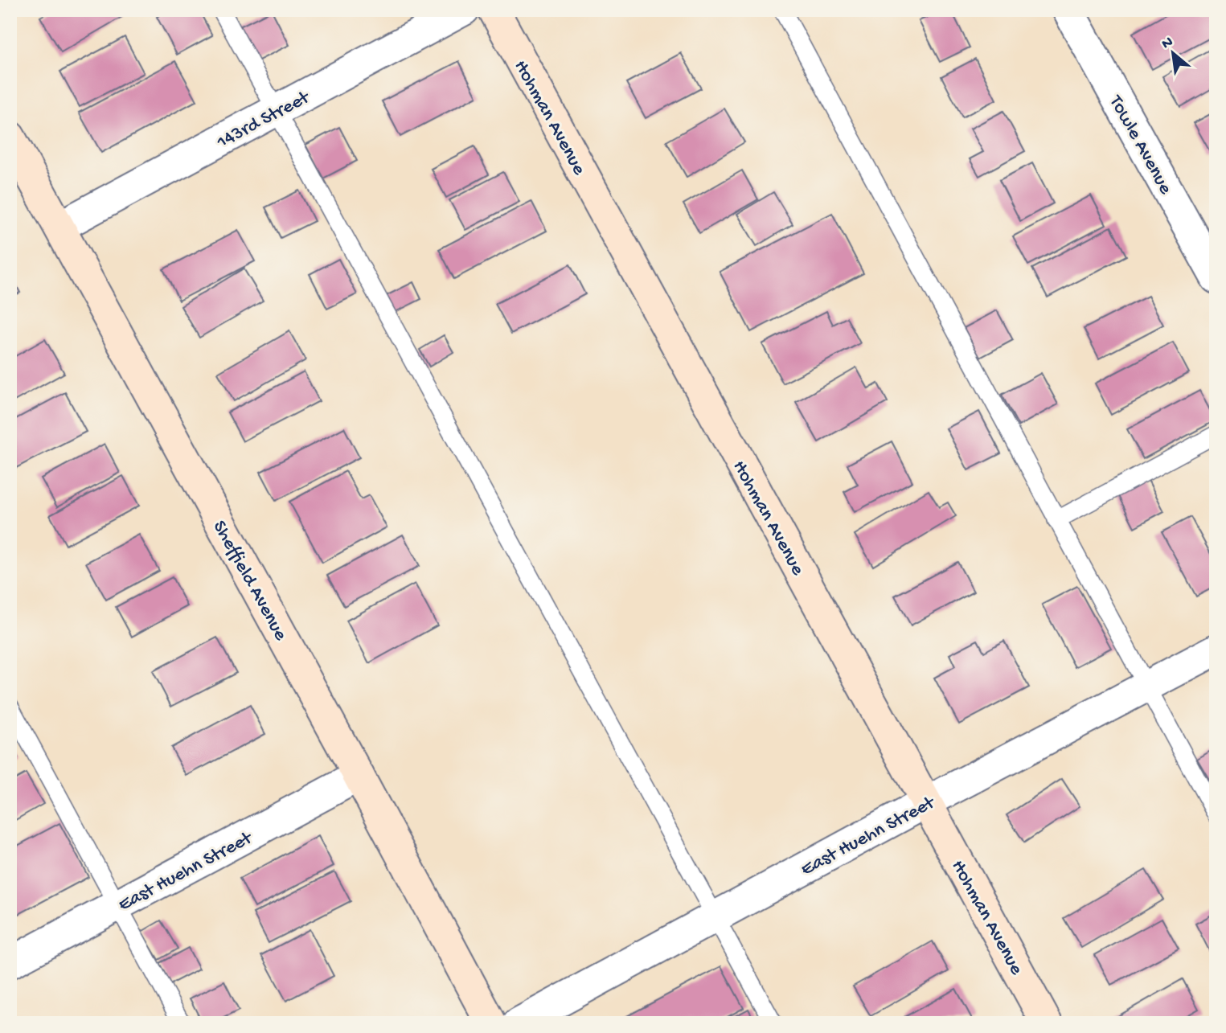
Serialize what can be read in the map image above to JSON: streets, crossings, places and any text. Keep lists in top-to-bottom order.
{
  "streets": {
    "main road": ["Hohman Avenue", "Sheffield Avenue"],
    "street": ["143rd Street", "Towle Avenue", "East Huehn Street"]
  },
  "crossings": [
    ["Hohman Avenue", "East Huehn Street"],
    ["143rd Street", "Sheffield Avenue"],
    ["Sheffield Avenue", "East Huehn Street"]
  ],
  "north": "top left"
}
